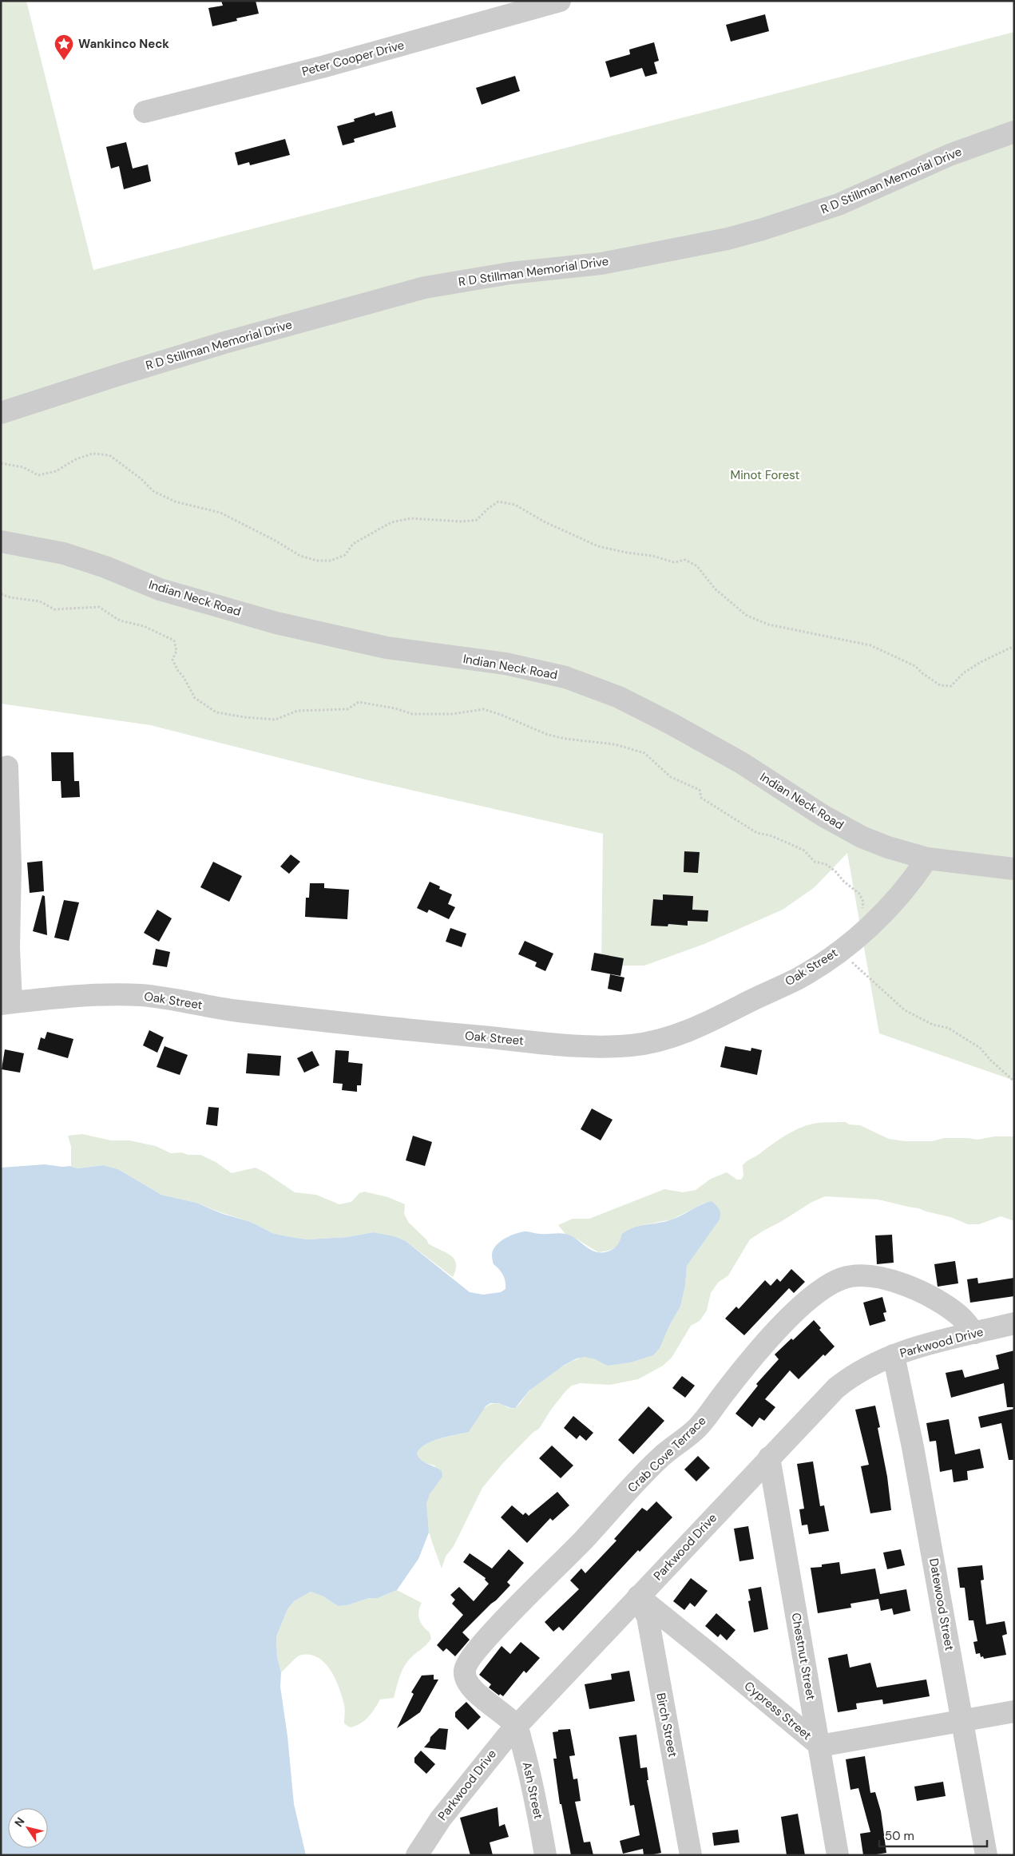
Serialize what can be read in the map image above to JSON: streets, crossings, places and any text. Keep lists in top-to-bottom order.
{
  "streets": {
    "street": [
      "Peter Cooper Drive",
      "R D Stillman Memorial Drive",
      "Indian Neck Road",
      "Oak Street",
      "Parkwood Drive",
      "Crab Cove Terrace",
      "Datewood Street",
      "Chestnut Street",
      "Cypress Street",
      "Birch Street",
      "Ash Street"
    ]
  },
  "crossings": [
    ["Indian Neck Road", "Oak Street"],
    ["Parkwood Drive", "Crab Cove Terrace"],
    ["Parkwood Drive", "Datewood Street"],
    ["Parkwood Drive", "Chestnut Street"],
    ["Parkwood Drive", "Cypress Street"],
    ["Parkwood Drive", "Birch Street"],
    ["Parkwood Drive", "Ash Street"],
    ["Crab Cove Terrace", "Ash Street"],
    ["Datewood Street", "Cypress Street"],
    ["Chestnut Street", "Cypress Street"],
    ["Cypress Street", "Birch Street"]
  ],
  "parks": ["Minot Forest"],
  "places": {
    "place": ["Wankinco Neck"]
  },
  "scale_bar": "50 m",
  "north": "top left"
}
